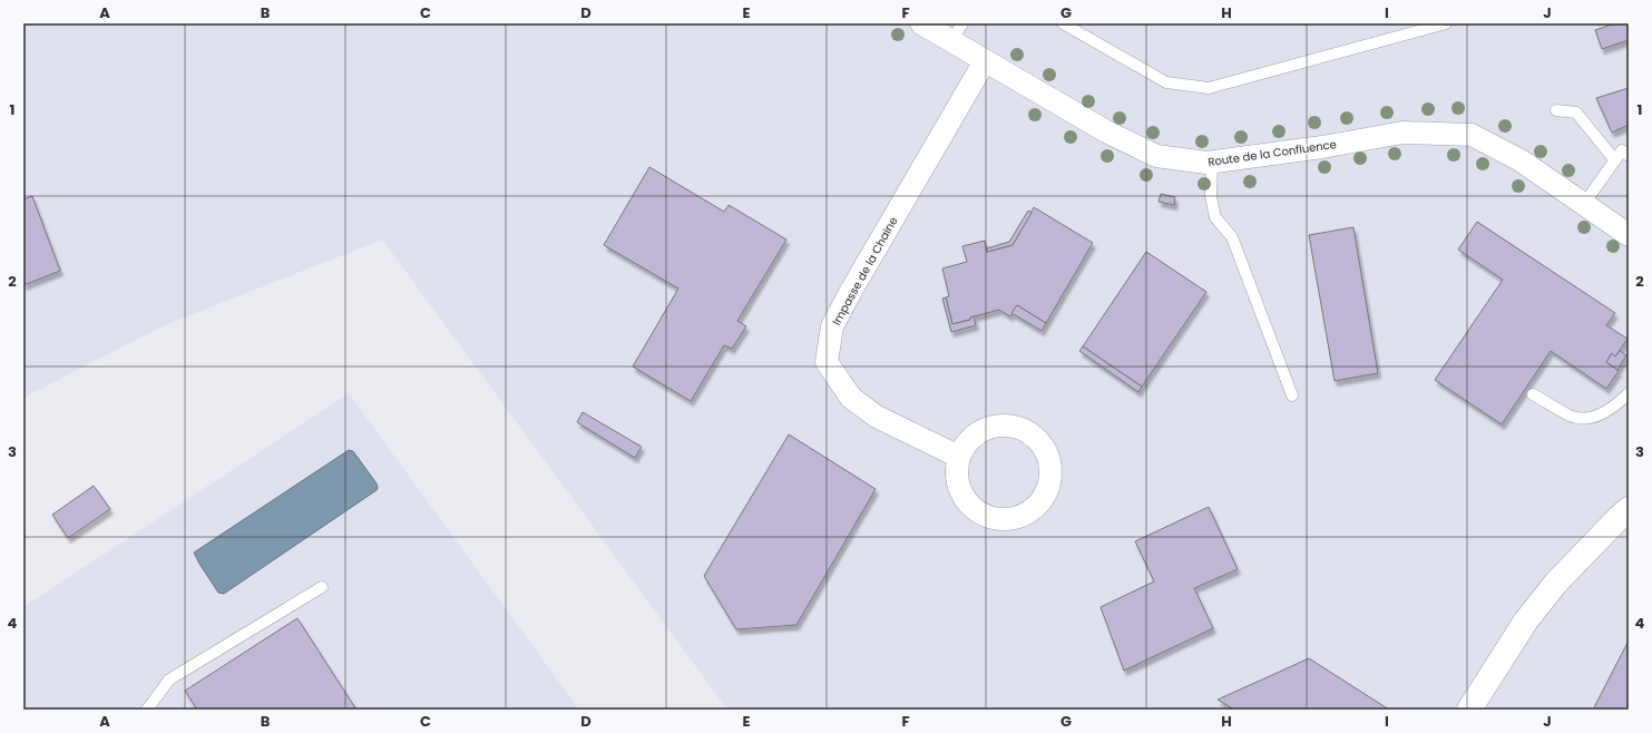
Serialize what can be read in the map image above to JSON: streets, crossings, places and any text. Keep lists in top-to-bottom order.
{
  "streets": {
    "street": ["Route de la Confluence", "Impasse de la Chaine"]
  },
  "crossings": [
    ["Route de la Confluence", "Impasse de la Chaine"]
  ],
  "grid": {
    "columns": [
      "A",
      "B",
      "C",
      "D",
      "E",
      "F",
      "G",
      "H",
      "I",
      "J"
    ],
    "rows": [
      "1",
      "2",
      "3",
      "4"
    ]
  }
}
